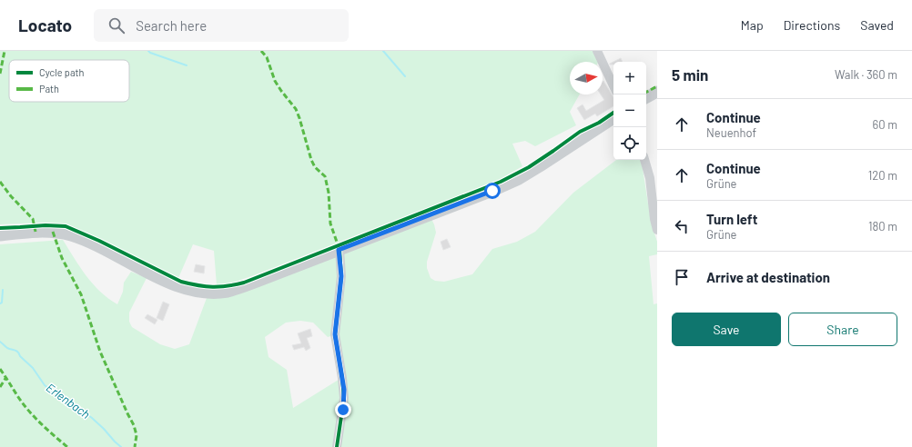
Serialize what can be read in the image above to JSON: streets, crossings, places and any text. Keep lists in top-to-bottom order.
{
  "water": ["Erlenbach"],
  "legend": ["Cycle path", "Path"],
  "north": "right",
  "page": {
    "header": "Locato",
    "search": "Search here",
    "nav": ["Map", "Directions", "Saved"],
    "heading": ["5 min", "Walk · 360 m"],
    "map_buttons": ["+", "−"],
    "list": [
      ["Continue", "Neuenhof", "60 m"],
      ["Continue", "Grüne", "120 m"],
      ["Turn left", "Grüne", "180 m"],
      "Arrive at destination"
    ],
    "buttons": ["Save", "Share"]
  }
}
